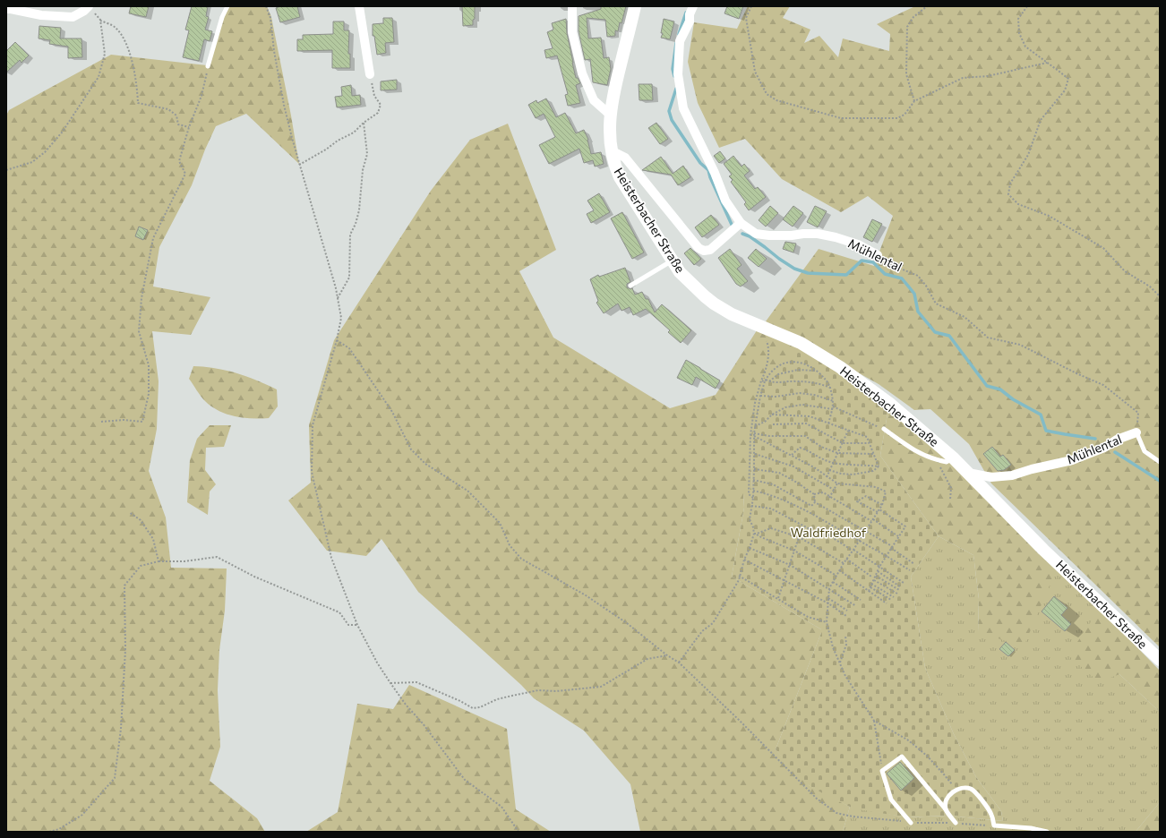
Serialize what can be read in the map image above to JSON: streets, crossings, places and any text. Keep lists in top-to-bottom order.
{
  "streets": {
    "main road": ["Heisterbacher Straße"],
    "street": ["Mühlental"]
  },
  "crossings": [
    ["Heisterbacher Straße", "Mühlental"]
  ],
  "parks": ["Waldfriedhof"]
}
